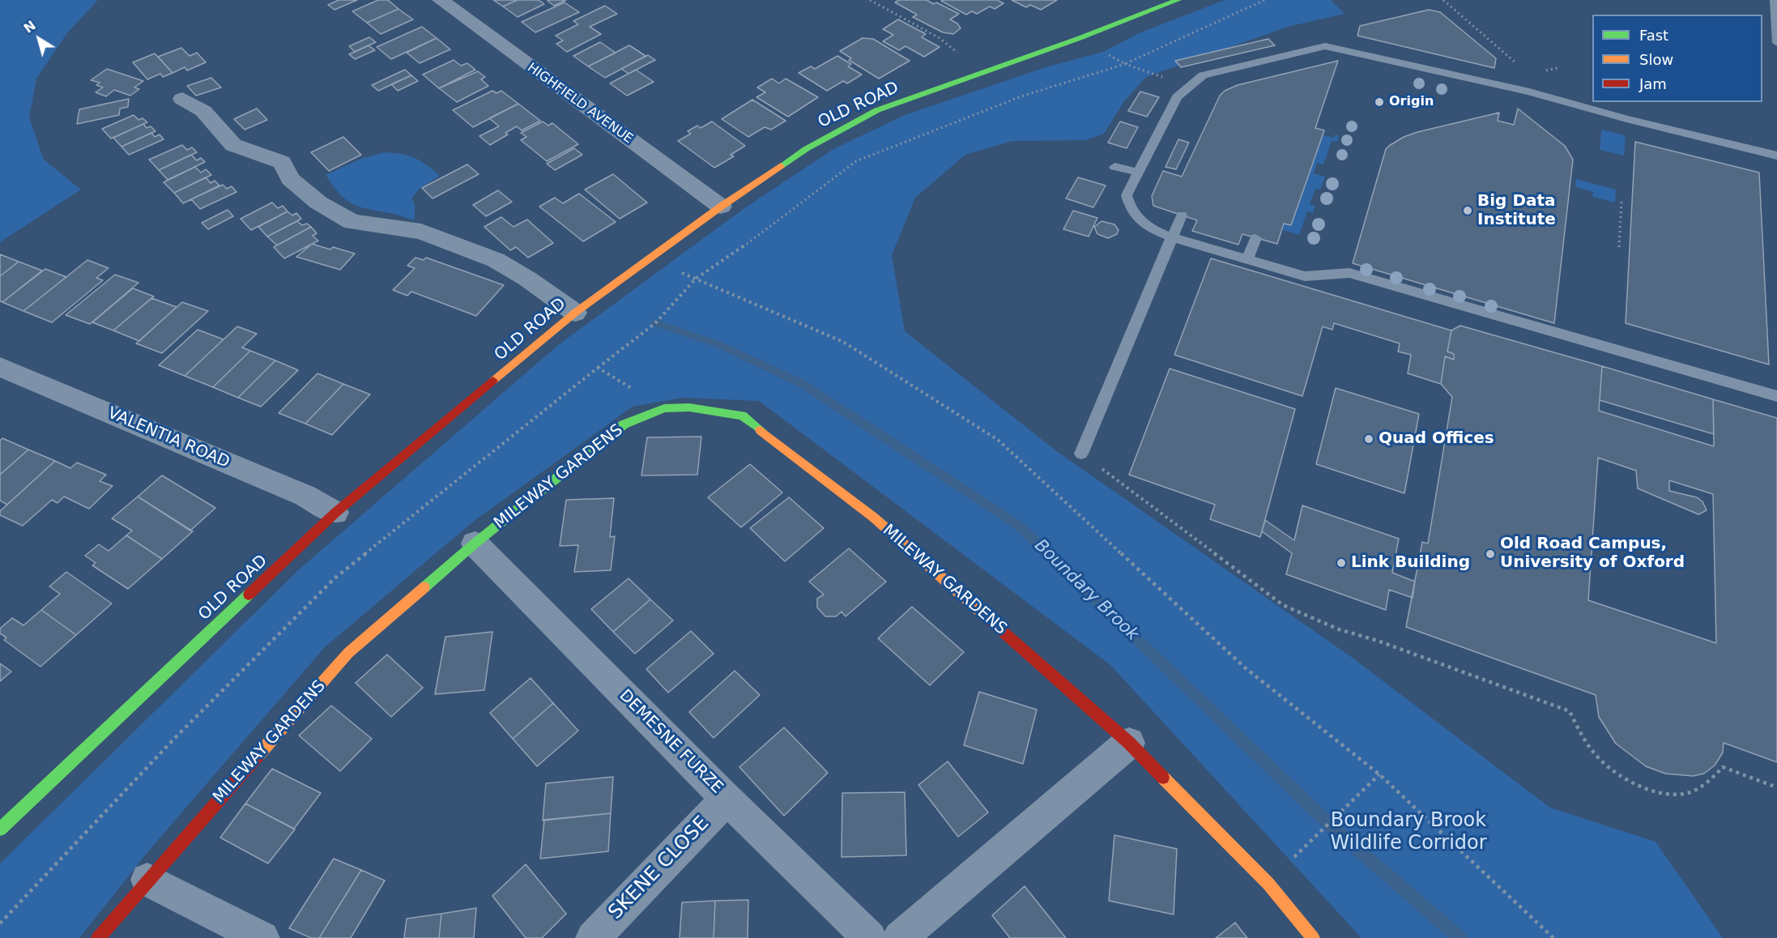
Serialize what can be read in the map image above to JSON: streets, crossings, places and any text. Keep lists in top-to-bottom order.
{
  "streets": {
    "street": [
      "HIGHFIELD AVENUE",
      "OLD ROAD",
      "VALENTIA ROAD",
      "MILEWAY GARDENS",
      "DEMESNE FURZE",
      "SKENE CLOSE"
    ]
  },
  "crossings": [
    ["HIGHFIELD AVENUE", "OLD ROAD"],
    ["OLD ROAD", "VALENTIA ROAD"],
    ["MILEWAY GARDENS", "DEMESNE FURZE"],
    ["DEMESNE FURZE", "SKENE CLOSE"]
  ],
  "water": ["Boundary Brook"],
  "parks": ["Boundary Brook Wildlife Corridor"],
  "places": [
    "Origin",
    "Big Data Institute",
    "Quad Offices",
    "Old Road Campus, University of Oxford",
    "Link Building"
  ],
  "legend": ["Fast", "Slow", "Jam"],
  "north": "top left"
}
